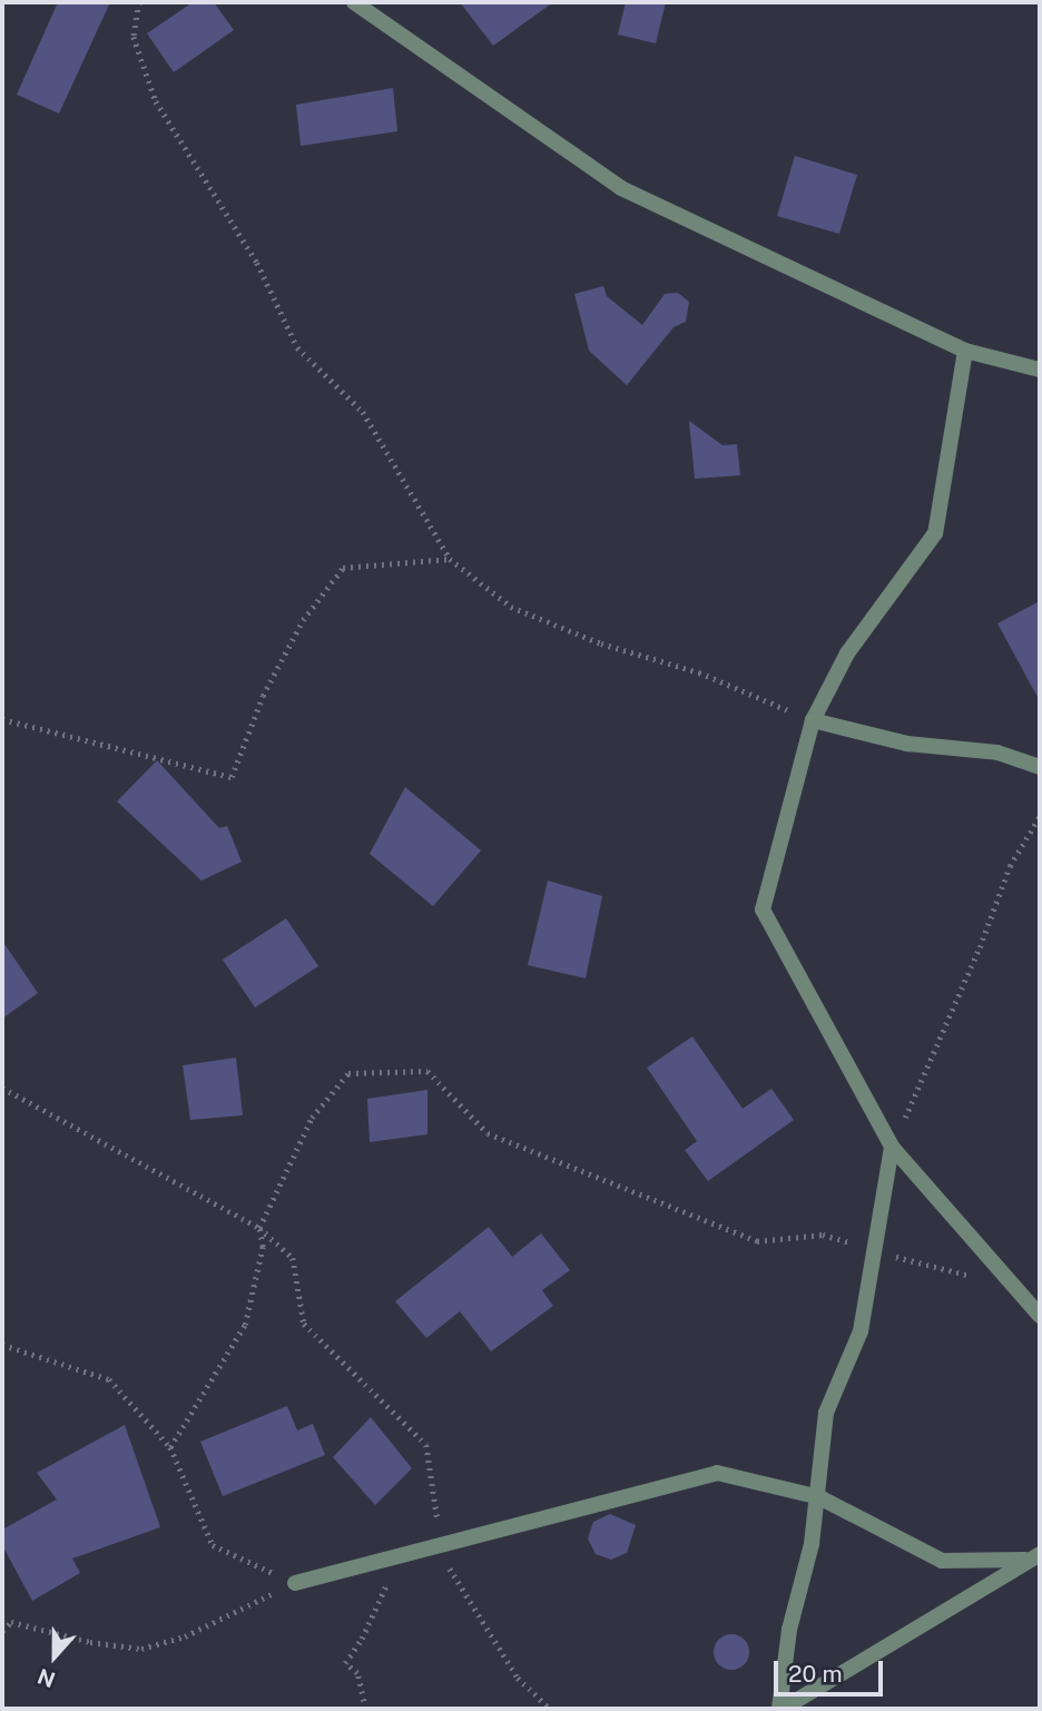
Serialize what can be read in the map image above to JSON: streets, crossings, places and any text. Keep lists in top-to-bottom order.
{
  "scale_bar": "20 m",
  "north": "bottom"
}
